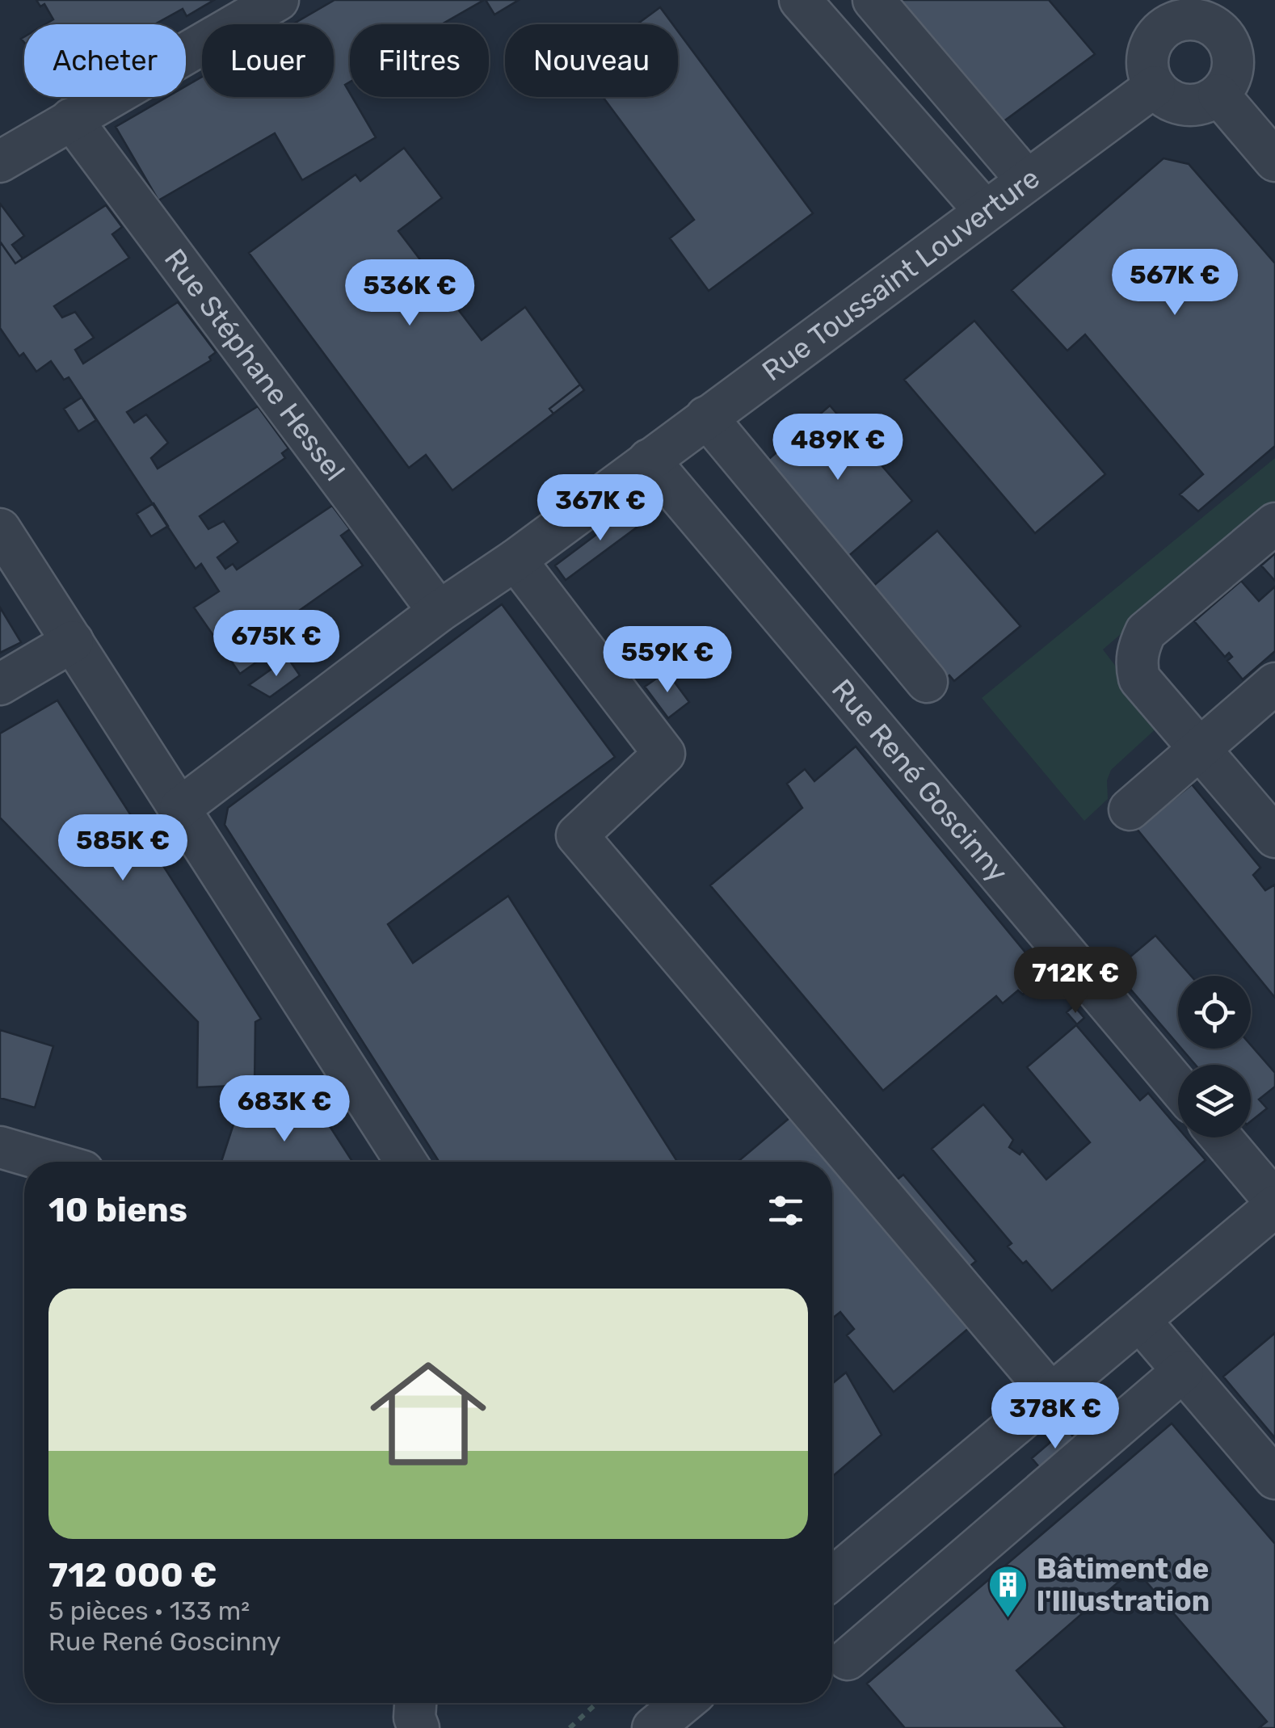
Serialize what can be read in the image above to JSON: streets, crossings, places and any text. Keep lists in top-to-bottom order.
{
  "streets": {
    "street": ["Rue Toussaint Louverture", "Rue Stéphane Hessel", "Rue René Goscinny"]
  },
  "crossings": [
    ["Rue Toussaint Louverture", "Rue Stéphane Hessel"],
    ["Rue Toussaint Louverture", "Rue René Goscinny"]
  ],
  "places": {
    "building": ["Bâtiment de l'Illustration"]
  },
  "page": {
    "chip": [
      "Acheter",
      "Louer",
      "Filtres",
      "Nouveau"
    ],
    "price": [
      "567K €",
      "536K €",
      "489K €",
      "367K €",
      "675K €",
      "559K €",
      "585K €",
      "712K €",
      "683K €",
      "378K €"
    ],
    "heading": "10 biens",
    "list": [
      {
        "name": "712 000 €",
        "note": "5 pièces · 133 m² · Rue René Goscinny"
      }
    ]
  }
}
